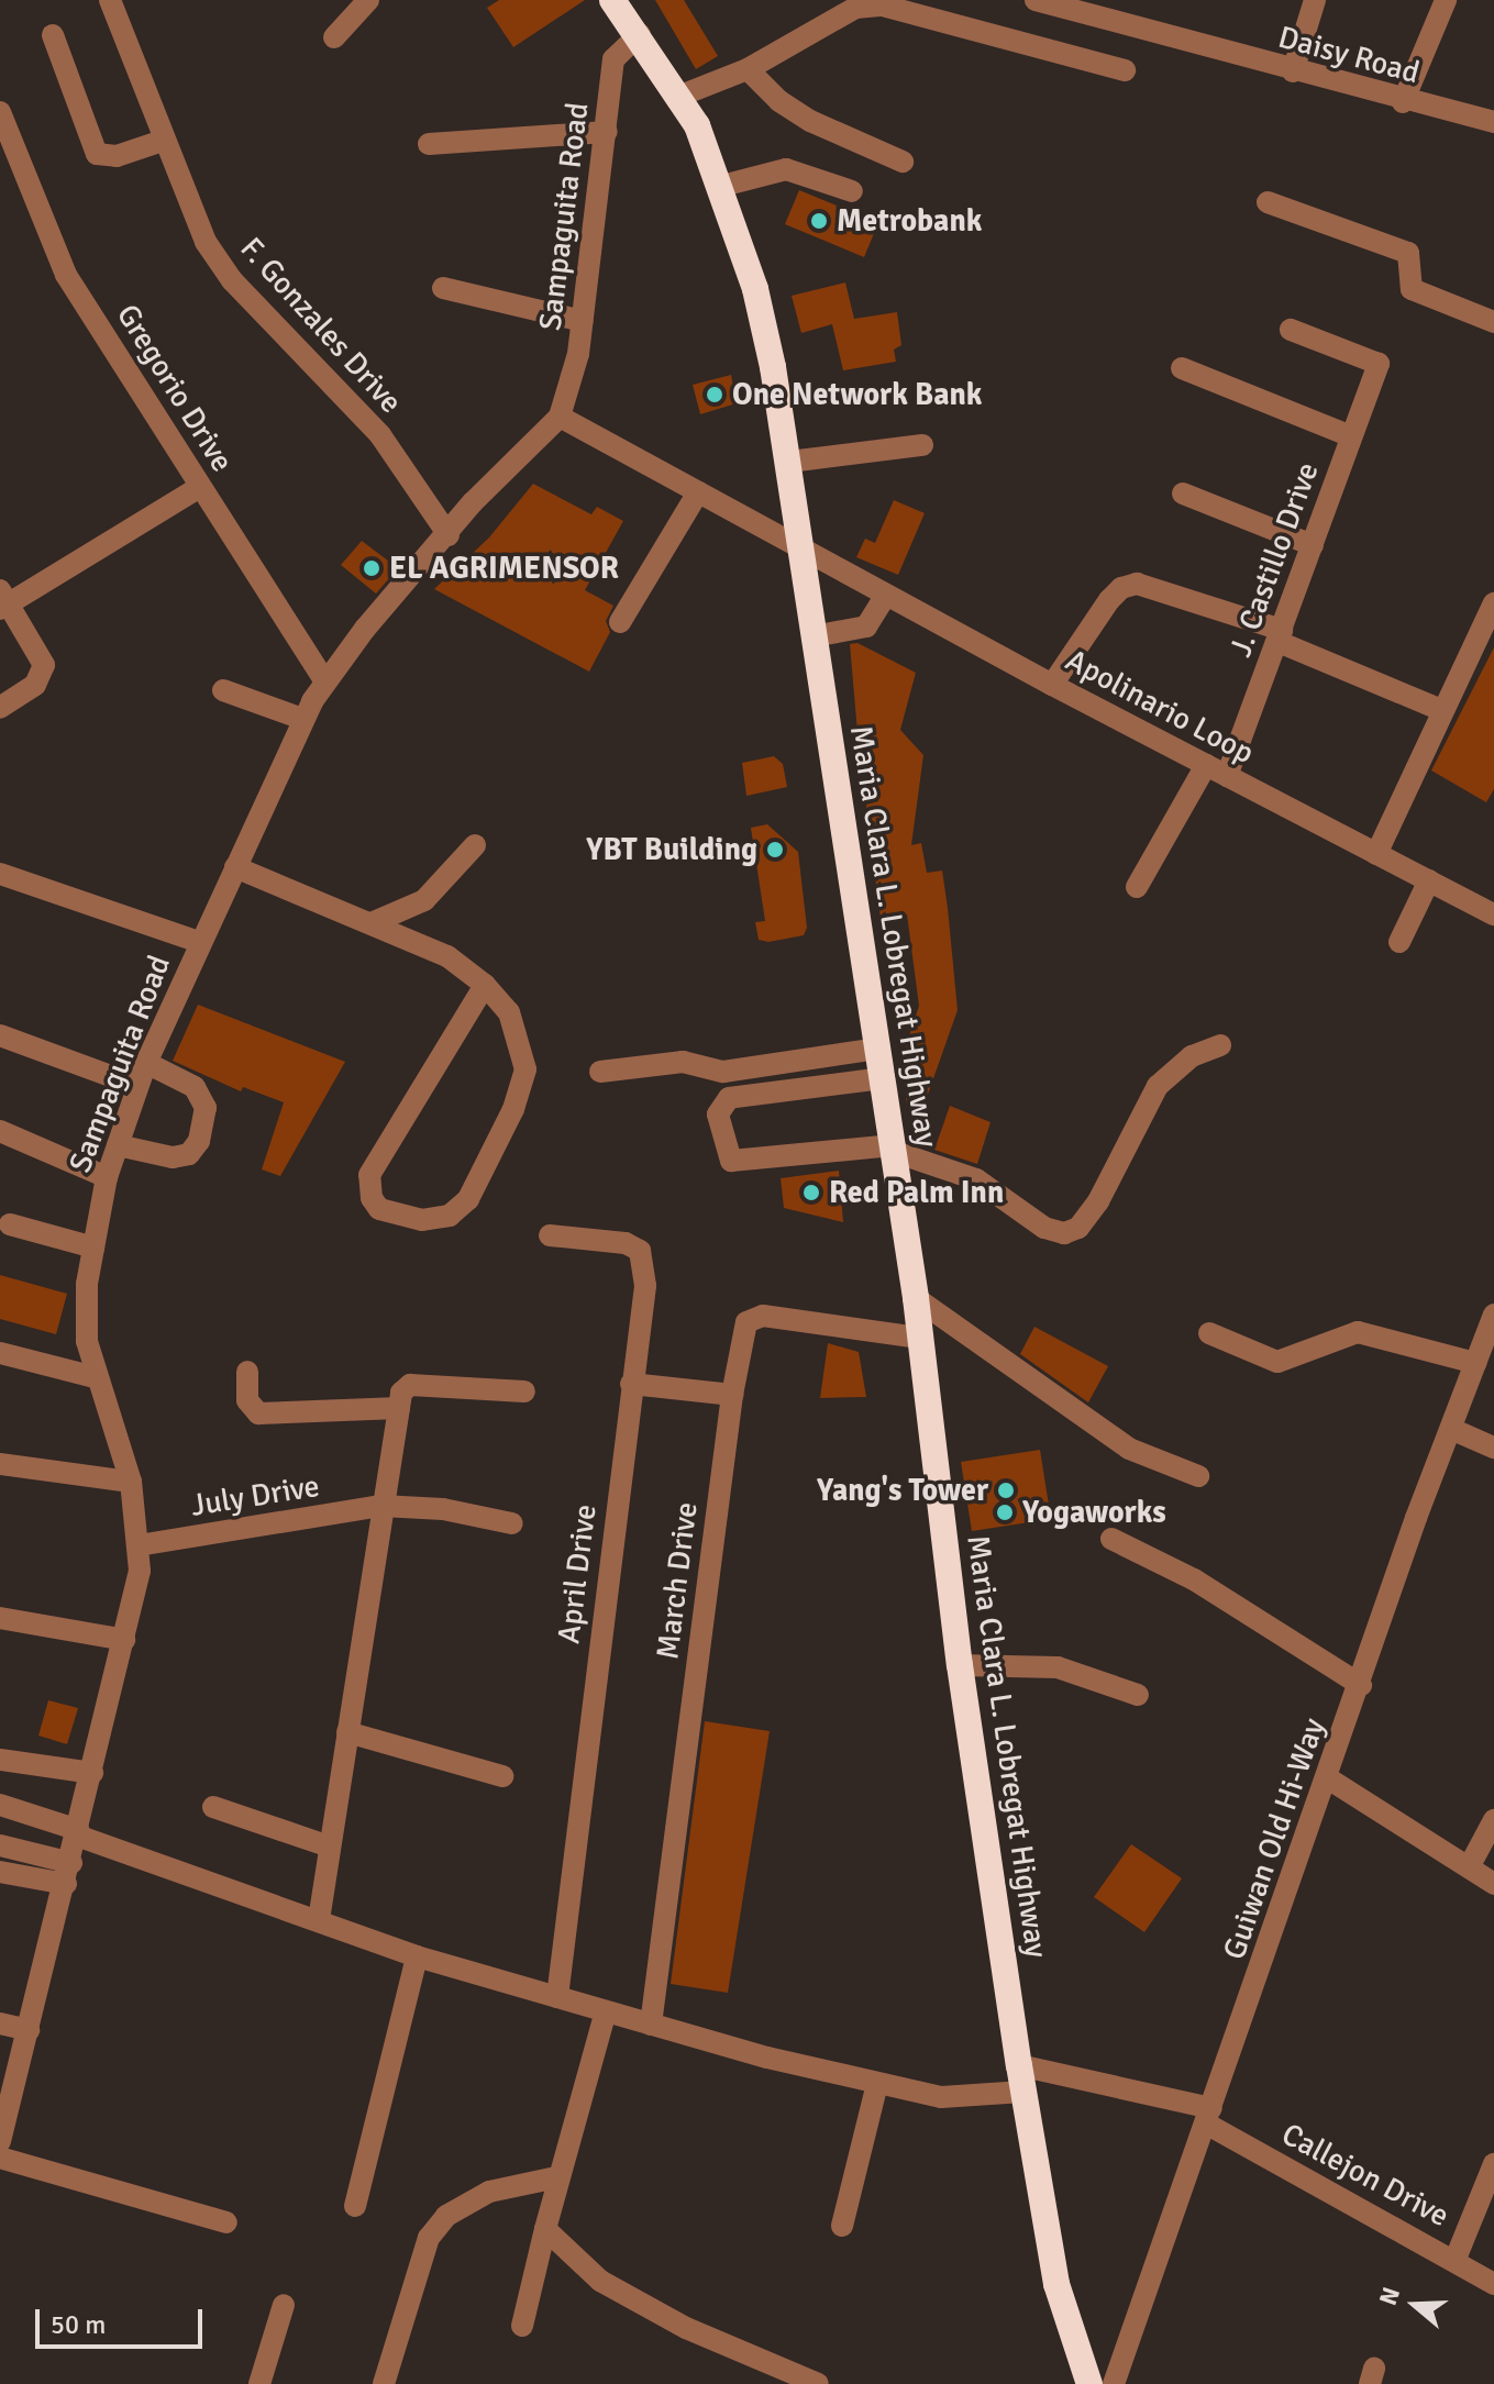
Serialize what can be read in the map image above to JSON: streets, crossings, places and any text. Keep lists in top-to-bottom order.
{
  "streets": {
    "highway": ["Maria Clara L. Lobregat Highway"],
    "street": [
      "Daisy Road",
      "Sampaguita Road",
      "F. Gonzales Drive",
      "Gregorio Drive",
      "J. Castillo Drive",
      "Apolinario Loop",
      "July Drive",
      "April Drive",
      "March Drive",
      "Guiwan Old Hi-Way",
      "Callejon Drive"
    ]
  },
  "crossings": [
    ["Sampaguita Road", "F. Gonzales Drive"],
    ["Sampaguita Road", "Gregorio Drive"],
    ["Sampaguita Road", "Maria Clara L. Lobregat Highway"],
    ["Sampaguita Road", "July Drive"],
    ["Sampaguita Road", "Callejon Drive"],
    ["J. Castillo Drive", "Apolinario Loop"],
    ["Apolinario Loop", "Maria Clara L. Lobregat Highway"],
    ["Maria Clara L. Lobregat Highway", "March Drive"],
    ["Maria Clara L. Lobregat Highway", "Callejon Drive"],
    ["April Drive", "Callejon Drive"],
    ["March Drive", "Callejon Drive"],
    ["Guiwan Old Hi-Way", "Callejon Drive"]
  ],
  "places": [
    "Metrobank",
    "One Network Bank",
    "EL AGRIMENSOR",
    "YBT Building",
    "Red Palm Inn",
    "Yang's Tower",
    "Yogaworks"
  ],
  "scale_bar": "50 m",
  "north": "left"
}
